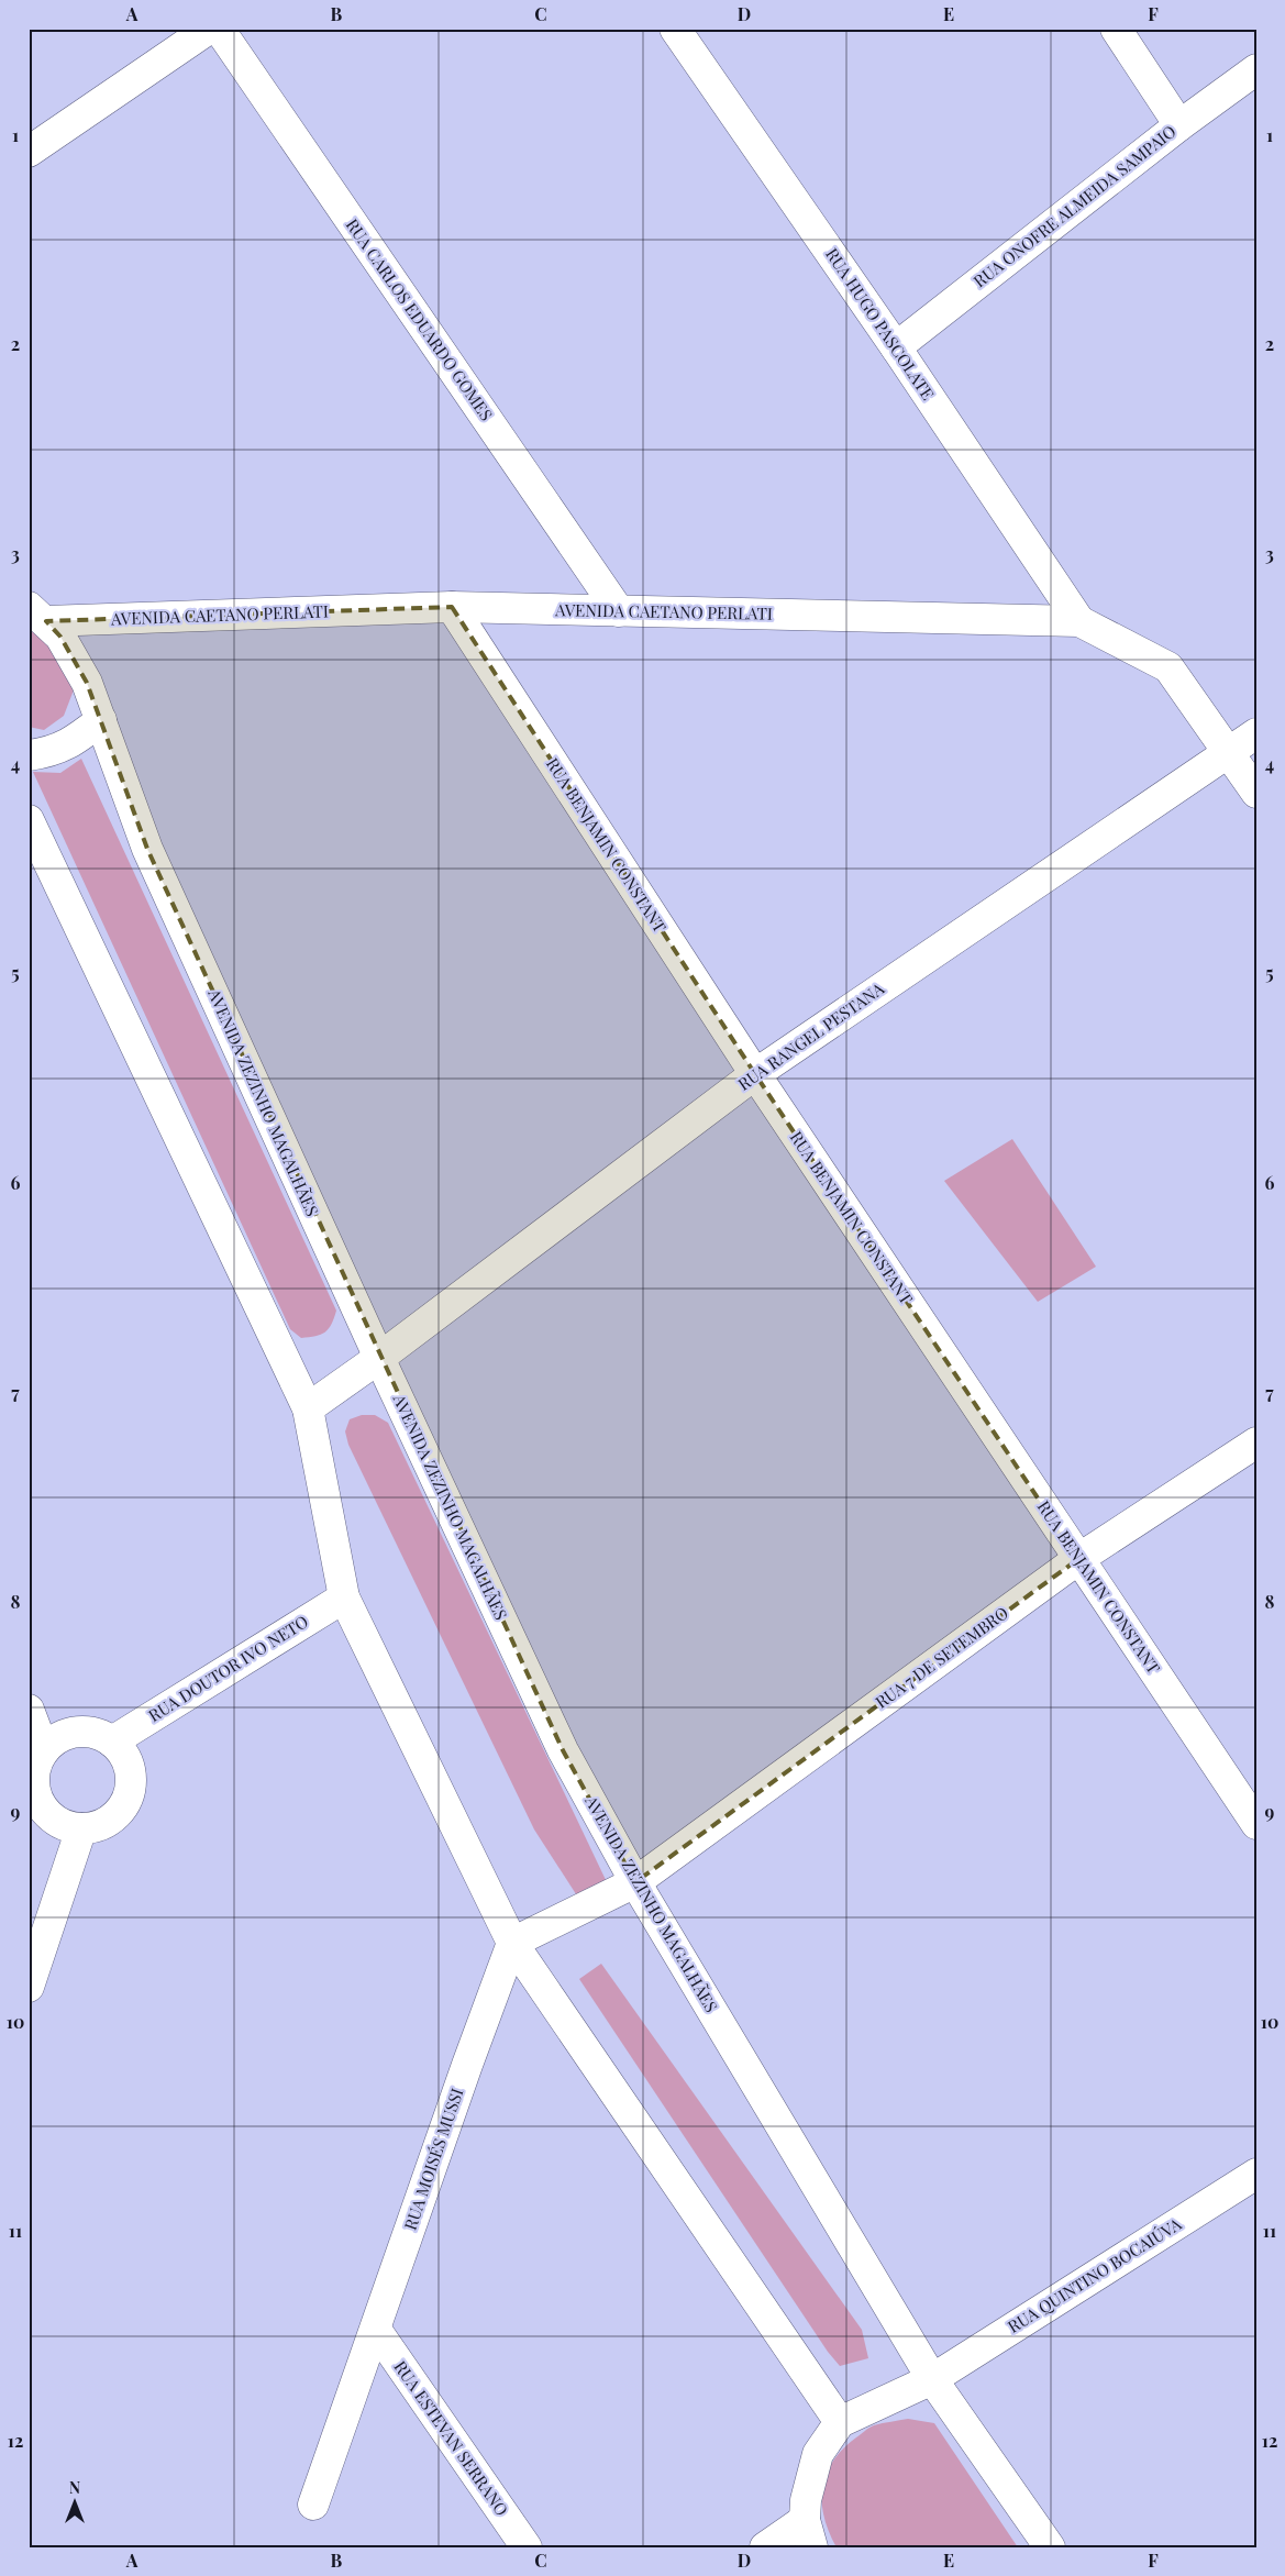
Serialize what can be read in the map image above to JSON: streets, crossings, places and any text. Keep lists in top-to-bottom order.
{
  "streets": {
    "street": [
      "RUA ONOFRE ALMEIDA SAMPAIO",
      "RUA CARLOS EDUARDO GOMES",
      "RUA HUGO PASCOLATE",
      "AVENIDA CAETANO PERLATI",
      "RUA BENJAMIN CONSTANT",
      "RUA RANGEL PESTANA",
      "AVENIDA ZEZINHO MAGALHÃES",
      "RUA 7 DE SETEMBRO",
      "RUA DOUTOR IVO NETO",
      "RUA MOISÉS MUSSI",
      "RUA QUINTINO BOCAIÚVA",
      "RUA ESTEVAN SERRANO"
    ]
  },
  "crossings": [
    ["RUA ONOFRE ALMEIDA SAMPAIO", "RUA HUGO PASCOLATE"],
    ["RUA CARLOS EDUARDO GOMES", "AVENIDA CAETANO PERLATI"],
    ["RUA HUGO PASCOLATE", "AVENIDA CAETANO PERLATI"],
    ["AVENIDA CAETANO PERLATI", "RUA BENJAMIN CONSTANT"],
    ["AVENIDA CAETANO PERLATI", "RUA RANGEL PESTANA"],
    ["AVENIDA CAETANO PERLATI", "AVENIDA ZEZINHO MAGALHÃES"],
    ["RUA BENJAMIN CONSTANT", "RUA RANGEL PESTANA"],
    ["RUA BENJAMIN CONSTANT", "RUA 7 DE SETEMBRO"],
    ["RUA RANGEL PESTANA", "AVENIDA ZEZINHO MAGALHÃES"],
    ["AVENIDA ZEZINHO MAGALHÃES", "RUA 7 DE SETEMBRO"],
    ["AVENIDA ZEZINHO MAGALHÃES", "RUA QUINTINO BOCAIÚVA"],
    ["RUA MOISÉS MUSSI", "RUA ESTEVAN SERRANO"]
  ],
  "north": "top",
  "grid": {
    "columns": [
      "A",
      "B",
      "C",
      "D",
      "E",
      "F"
    ],
    "rows": [
      "1",
      "2",
      "3",
      "4",
      "5",
      "6",
      "7",
      "8",
      "9",
      "10",
      "11",
      "12"
    ]
  }
}
